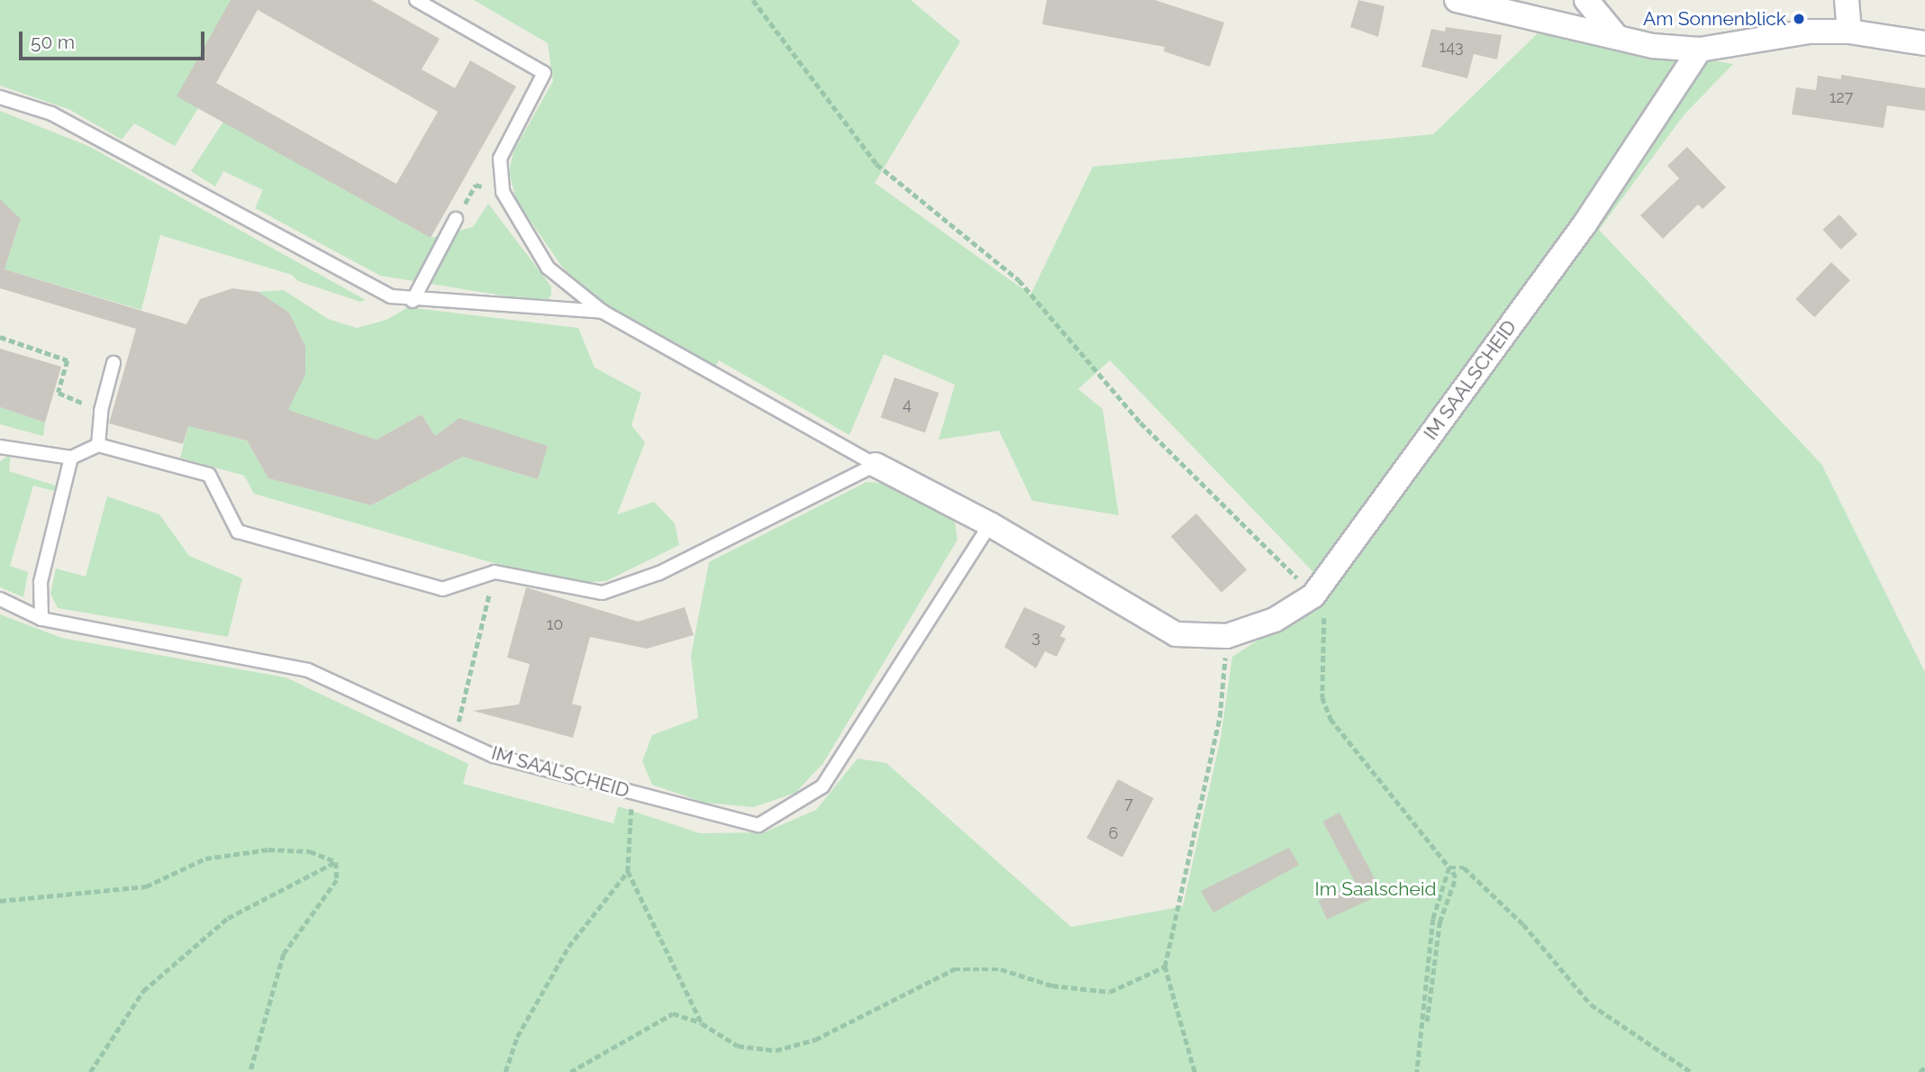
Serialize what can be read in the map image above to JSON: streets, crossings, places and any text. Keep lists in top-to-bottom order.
{
  "streets": {
    "street": ["IM SAALSCHEID"]
  },
  "parks": ["Im Saalscheid"],
  "places": ["Am Sonnenblick"],
  "house_numbers": [
    "143",
    "127",
    "4",
    "10",
    "3",
    "7",
    "6"
  ],
  "scale_bar": "50 m"
}
